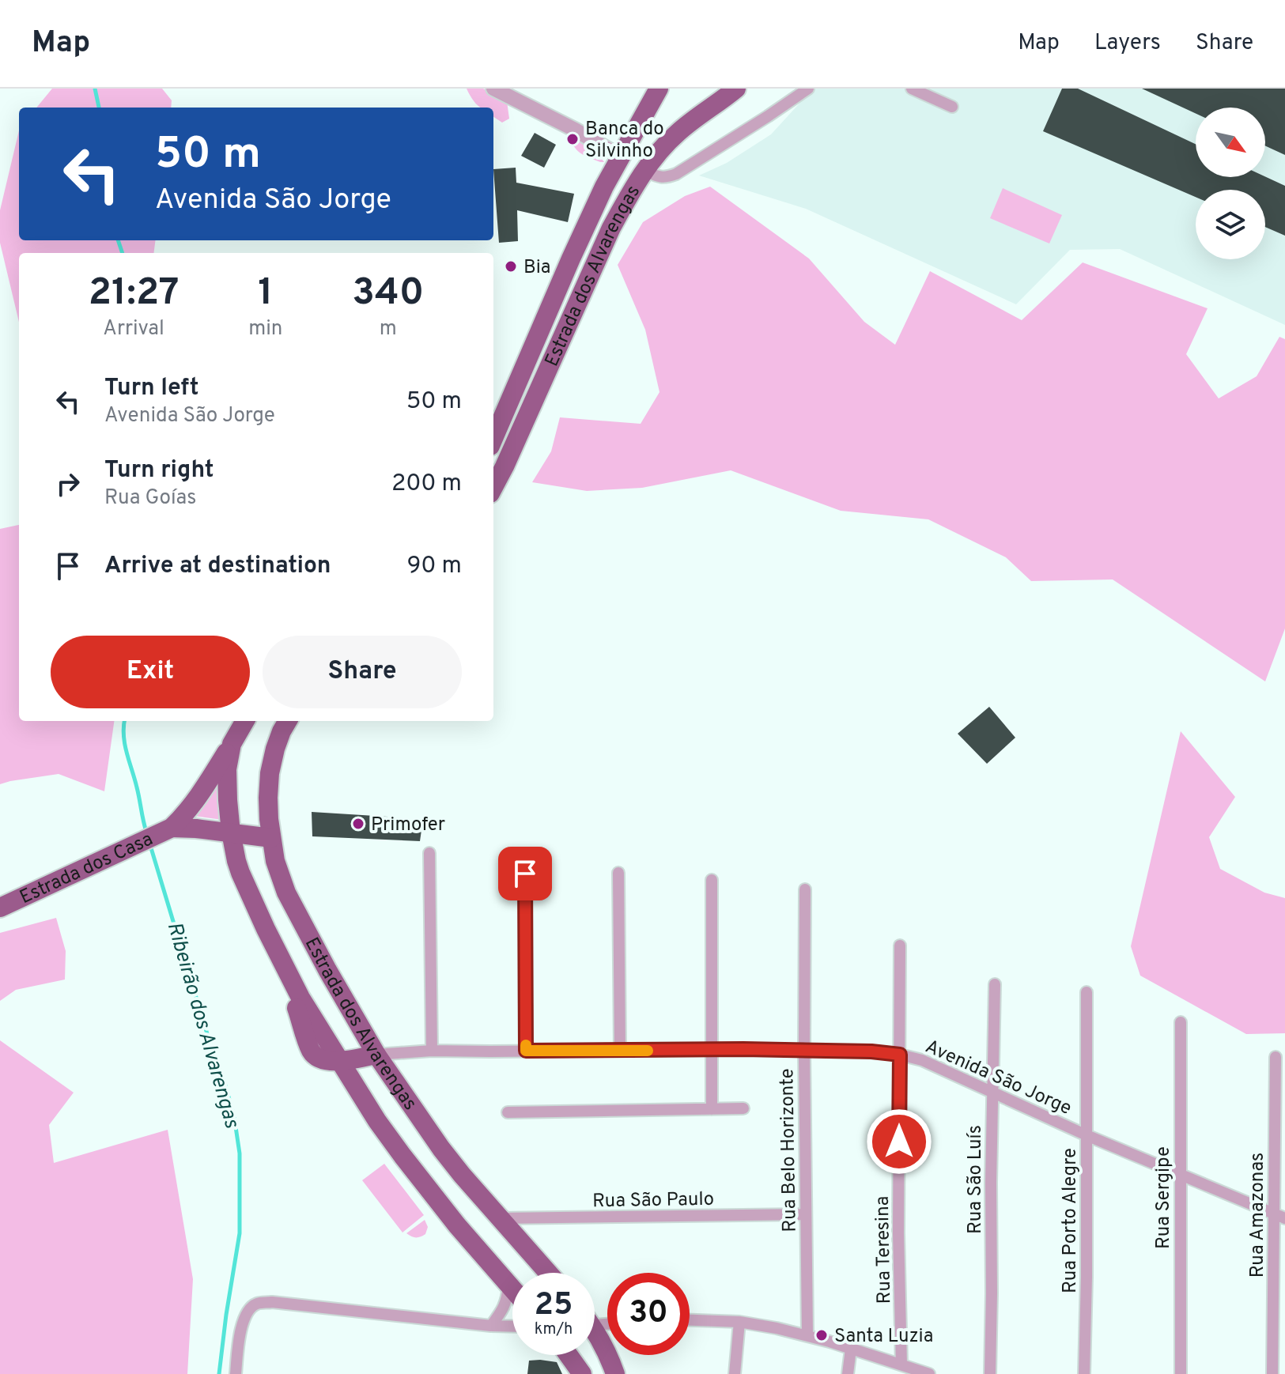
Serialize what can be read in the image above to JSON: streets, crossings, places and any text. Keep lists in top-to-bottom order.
{
  "streets": {
    "main road": ["Estrada dos Alvarengas", "Estrada dos Casa"],
    "street": [
      "Avenida São Jorge",
      "Rua Belo Horizonte",
      "Rua São Luís",
      "Rua Sergipe",
      "Rua São Paulo",
      "Rua Amazonas",
      "Rua Porto Alegre",
      "Rua Teresina"
    ]
  },
  "crossings": [
    ["Estrada dos Alvarengas", "Avenida São Jorge"],
    ["Estrada dos Alvarengas", "Rua São Paulo"],
    ["Avenida São Jorge", "Rua Belo Horizonte"],
    ["Avenida São Jorge", "Rua São Luís"],
    ["Avenida São Jorge", "Rua Sergipe"],
    ["Avenida São Jorge", "Rua Amazonas"],
    ["Avenida São Jorge", "Rua Porto Alegre"],
    ["Avenida São Jorge", "Rua Teresina"],
    ["Rua Belo Horizonte", "Rua São Paulo"]
  ],
  "water": ["Ribeirão dos Alvarengas"],
  "places": [
    "Banca do Silvinho",
    "Bia",
    "Primofer",
    "Santa Luzia"
  ],
  "north": "bottom right",
  "page": {
    "header": "Map",
    "nav": ["Map", "Layers", "Share"],
    "turn": ["50 m", "Avenida São Jorge"],
    "eta": [
      "21:27",
      "Arrival",
      "1",
      "min",
      "340",
      "m"
    ],
    "list": [
      {
        "name": "Turn left",
        "note": "Avenida São Jorge",
        "value": "50 m"
      },
      {
        "name": "Turn right",
        "note": "Rua Goías",
        "value": "200 m"
      },
      {
        "name": "Arrive at destination",
        "value": "90 m"
      }
    ],
    "buttons": ["Exit", "Share"],
    "speed": "25 km/h",
    "limit": "30"
  }
}
